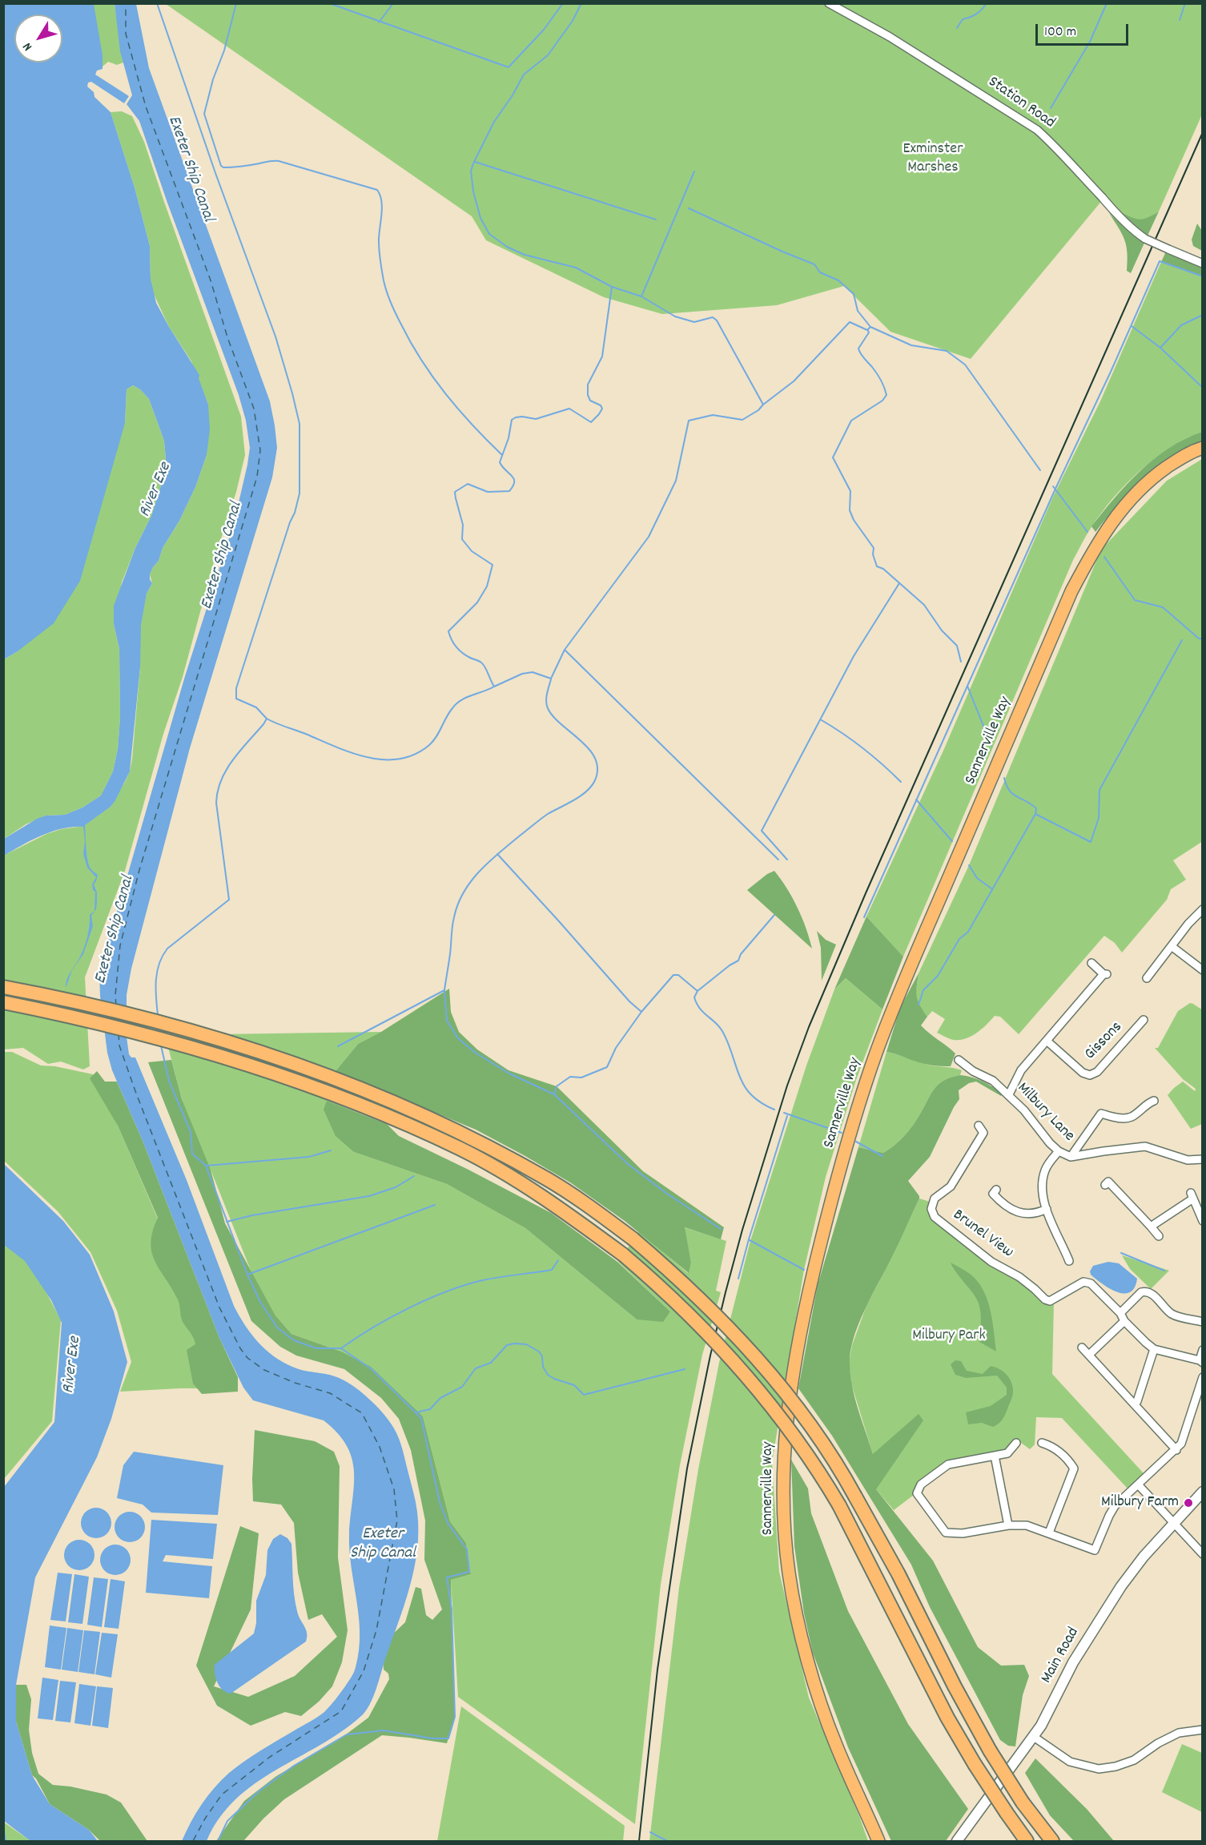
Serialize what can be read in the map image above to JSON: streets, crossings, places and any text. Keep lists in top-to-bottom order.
{
  "streets": {
    "main road": ["Sannerville Way"],
    "street": [
      "Station Road",
      "Gissons",
      "Milbury Lane",
      "Brunel View",
      "Main Road"
    ]
  },
  "water": ["Exeter Ship Canal", "River Exe"],
  "parks": ["Exminster Marshes", "Milbury Park"],
  "places": ["Milbury Farm"],
  "scale_bar": "100 m",
  "north": "bottom left"
}
